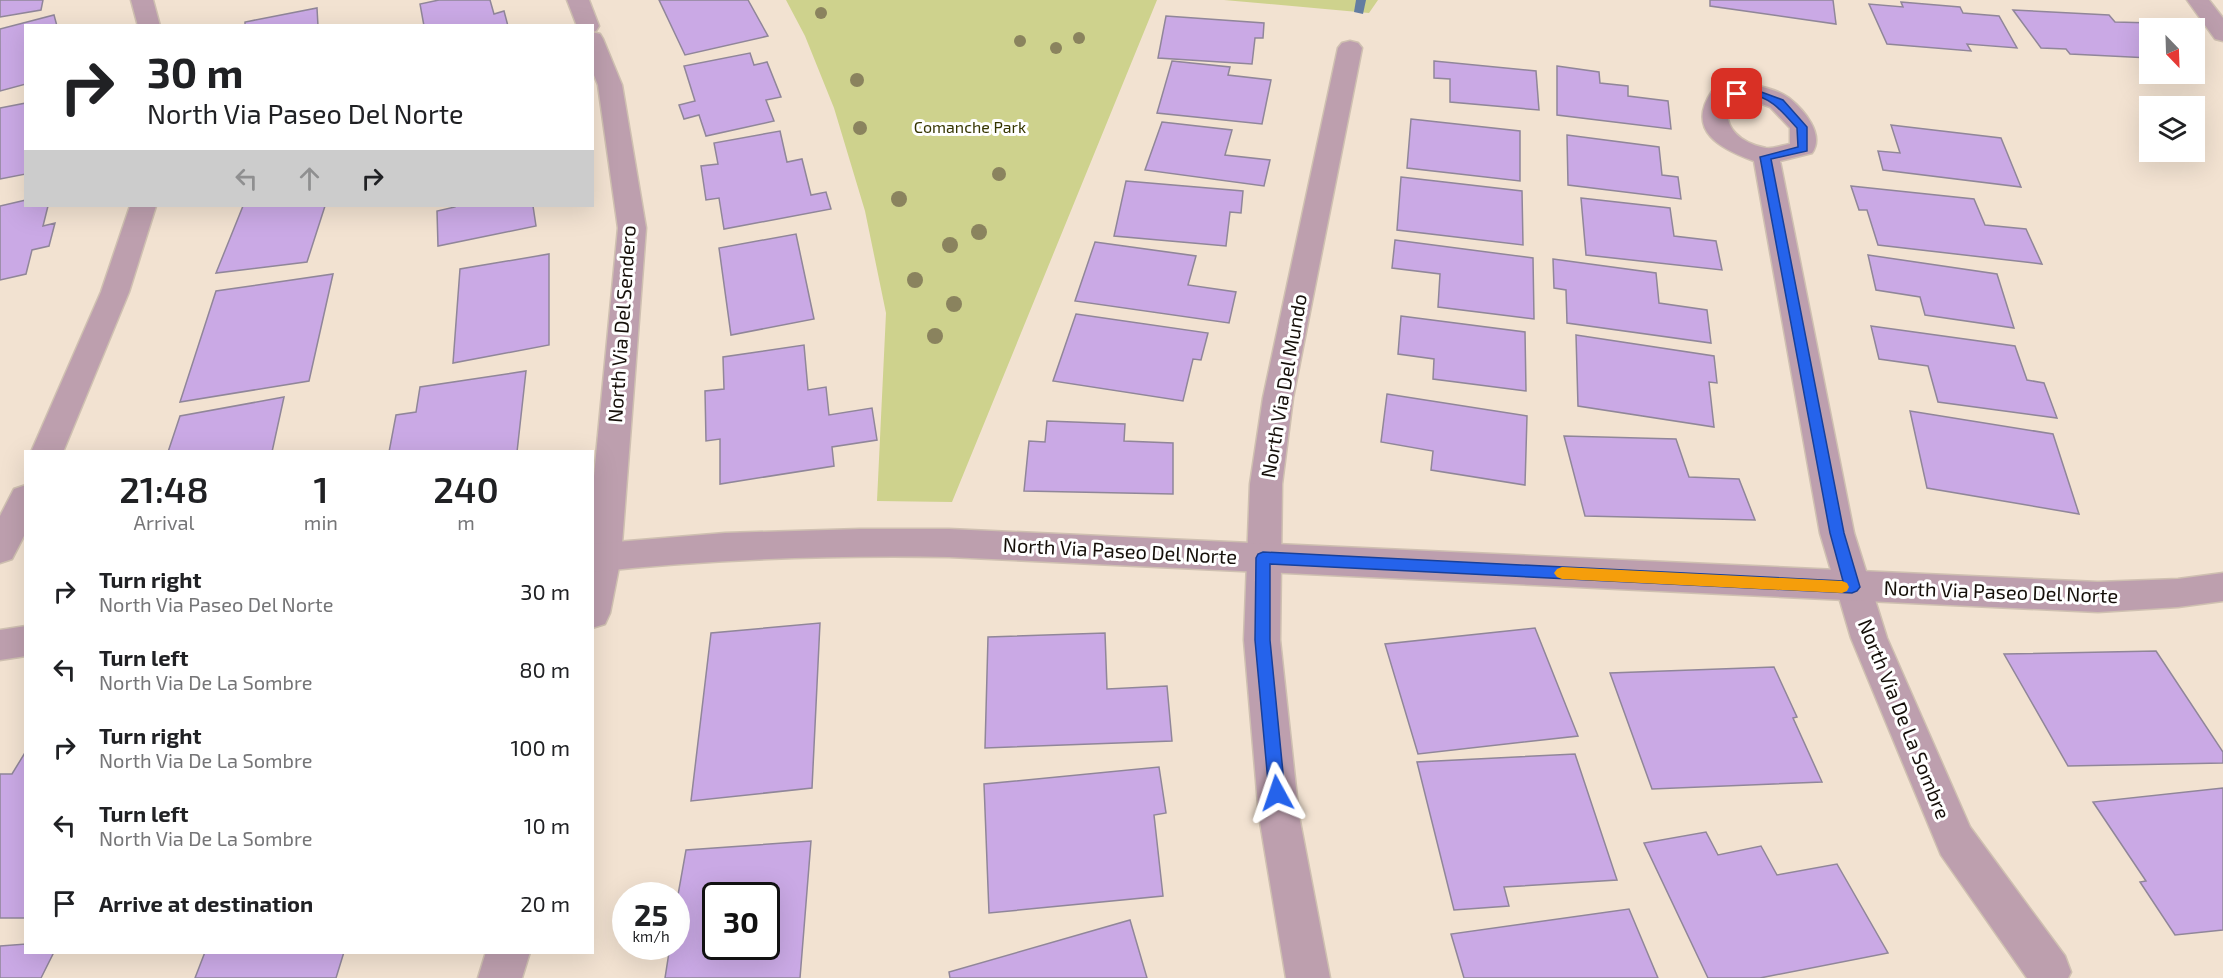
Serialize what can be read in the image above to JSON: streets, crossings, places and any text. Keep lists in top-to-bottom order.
{
  "streets": {
    "street": [
      "North Via Del Sendero",
      "North Via Del Mundo",
      "North Via Paseo Del Norte",
      "North Via De La Sombre"
    ]
  },
  "crossings": [
    ["North Via Del Sendero", "North Via Paseo Del Norte"],
    ["North Via Del Mundo", "North Via Paseo Del Norte"],
    ["North Via Paseo Del Norte", "North Via De La Sombre"]
  ],
  "parks": ["Comanche Park"],
  "north": "bottom right",
  "page": {
    "turn": ["30 m", "North Via Paseo Del Norte"],
    "eta": [
      "21:48",
      "Arrival",
      "1",
      "min",
      "240",
      "m"
    ],
    "list": [
      {
        "name": "Turn right",
        "note": "North Via Paseo Del Norte",
        "value": "30 m"
      },
      {
        "name": "Turn left",
        "note": "North Via De La Sombre",
        "value": "80 m"
      },
      {
        "name": "Turn right",
        "note": "North Via De La Sombre",
        "value": "100 m"
      },
      {
        "name": "Turn left",
        "note": "North Via De La Sombre",
        "value": "10 m"
      },
      {
        "name": "Arrive at destination",
        "value": "20 m"
      }
    ],
    "speed": "25 km/h",
    "limit": "30"
  }
}
